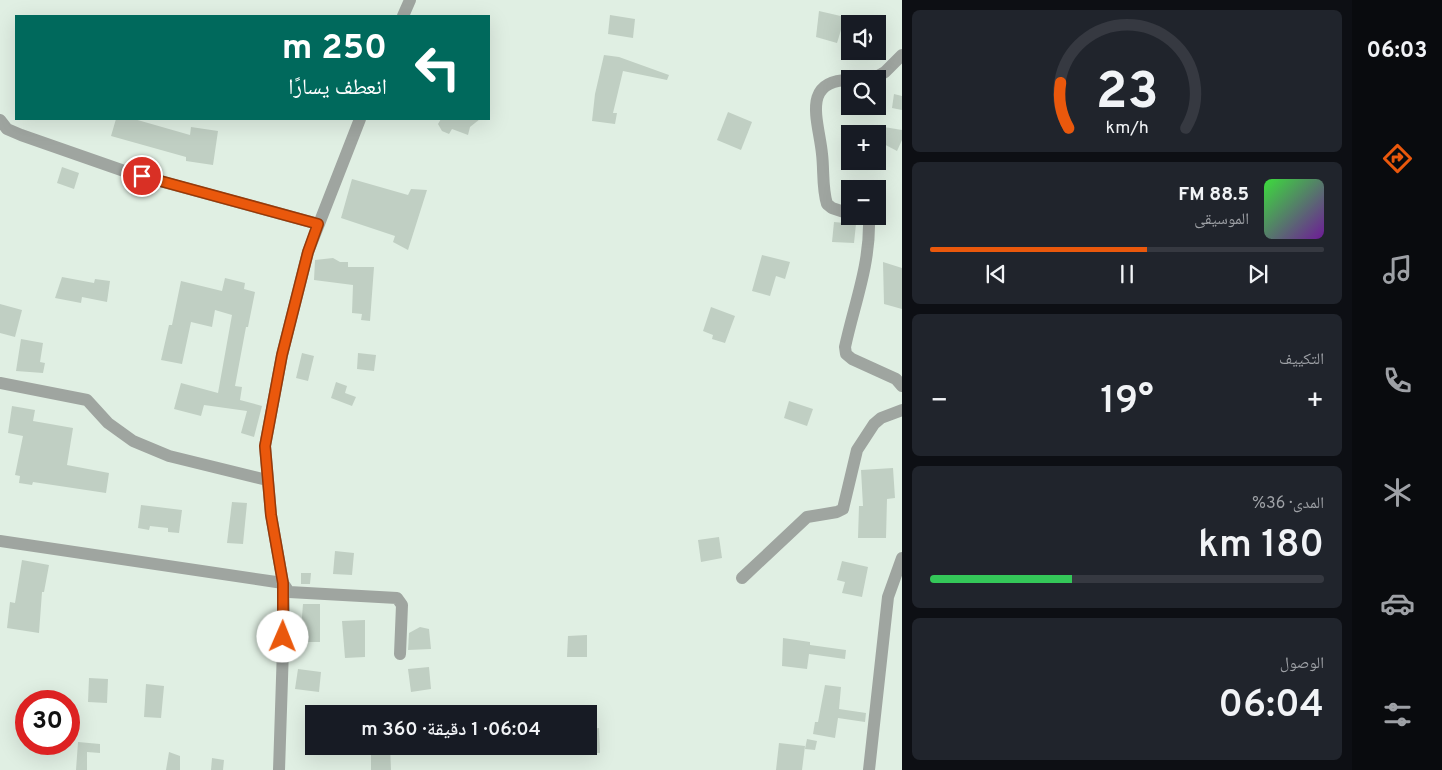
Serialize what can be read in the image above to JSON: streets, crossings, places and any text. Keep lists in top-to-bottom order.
{
  "page": {
    "tabs": "06:03",
    "map_buttons": ["+", "−"],
    "turn": ["250 m", "انعطف يسارًا"],
    "song": ["88.5 FM", "الموسيقى"],
    "tile": [
      "التكييف",
      ["المدى · 36%", "180 km"],
      ["الوصول", "06:04"]
    ],
    "heat": ["−", "19°", "+"],
    "limit": "30",
    "trip": "06:04 · 1 دقيقة · 360 m",
    "gauge": ["23", "km/h"]
  }
}
